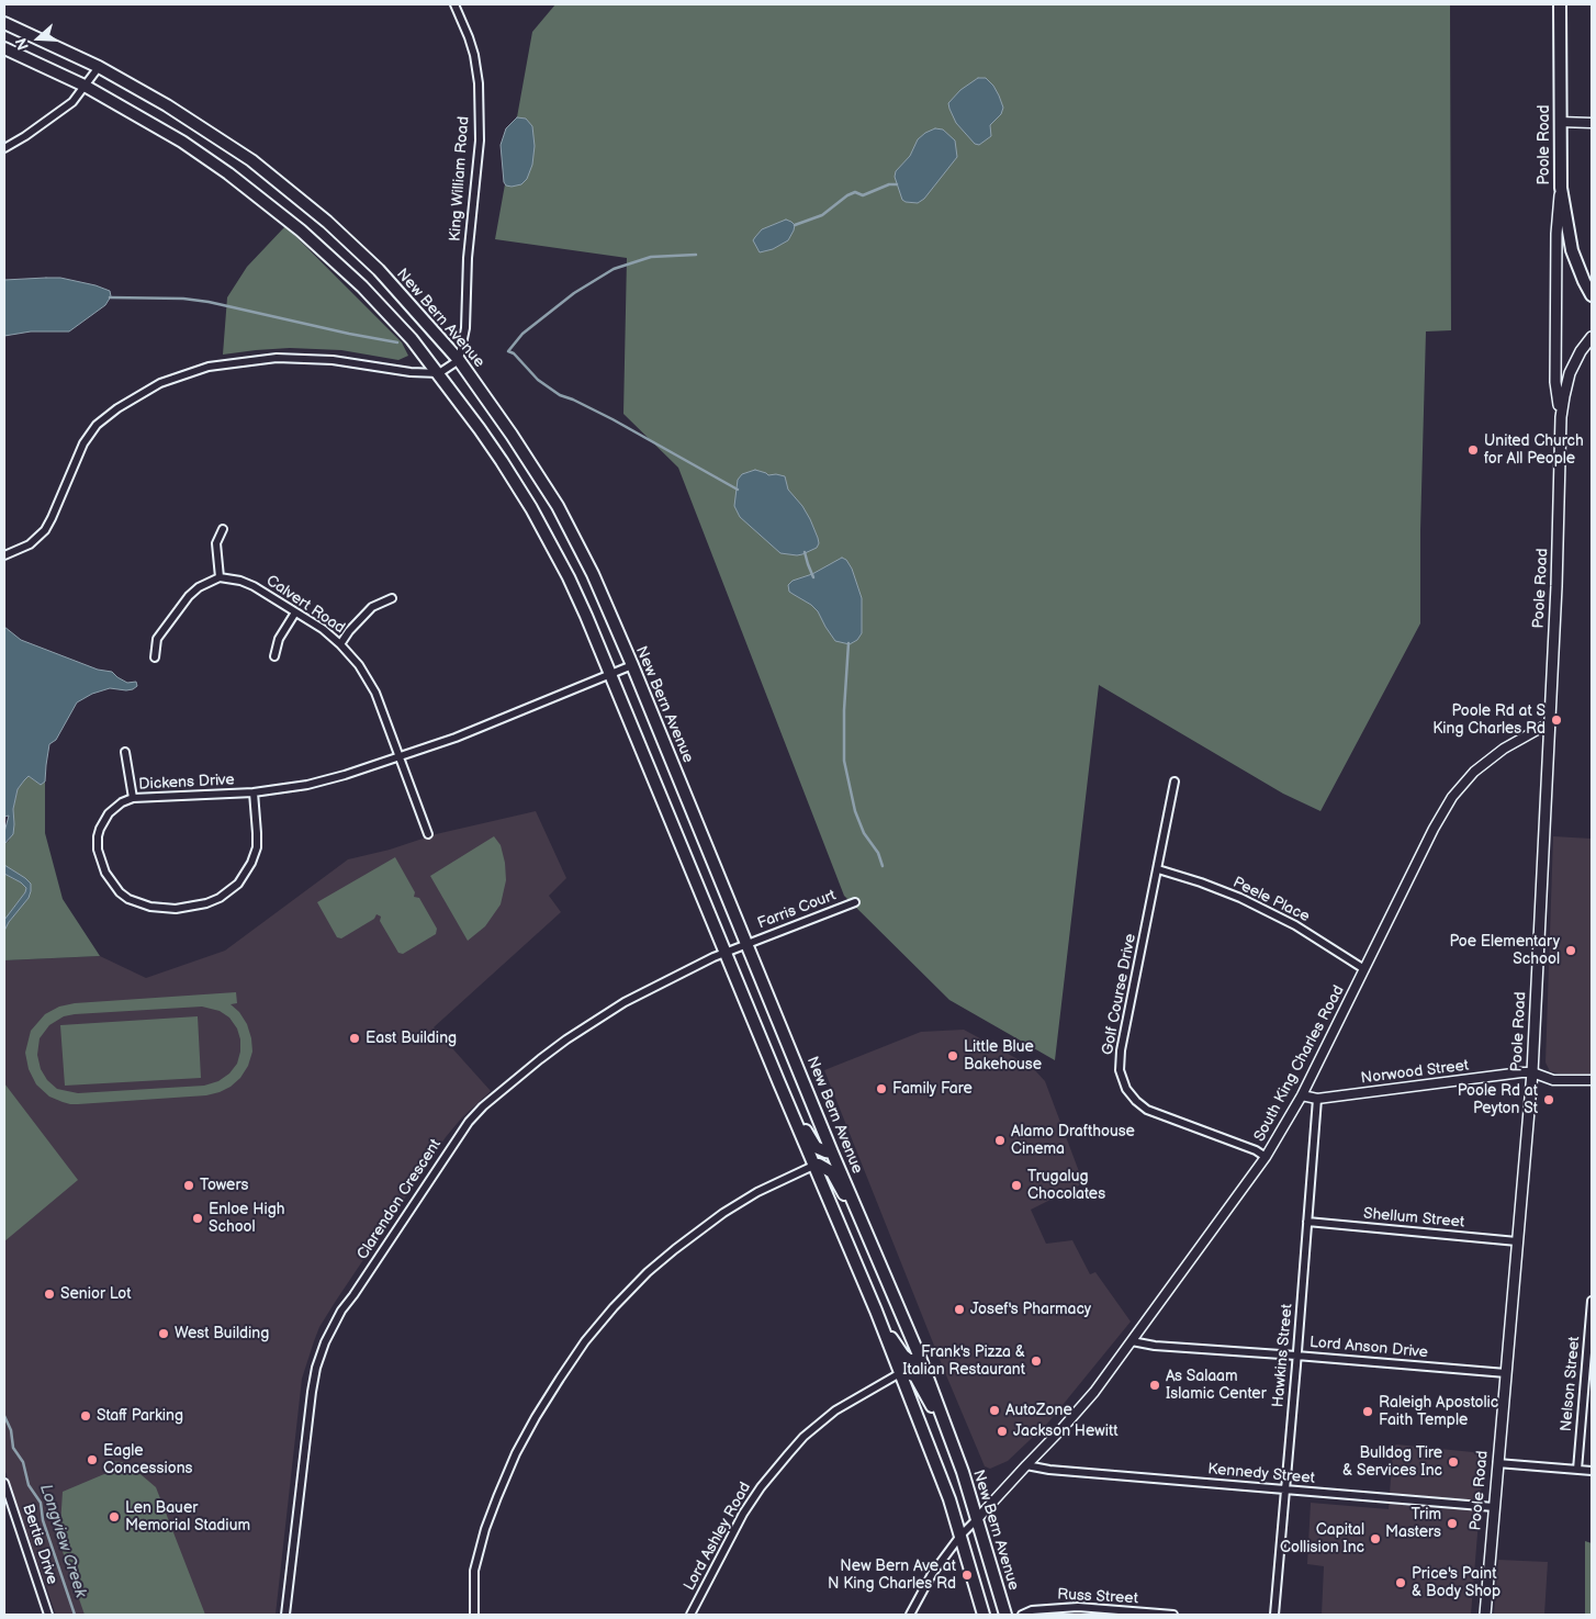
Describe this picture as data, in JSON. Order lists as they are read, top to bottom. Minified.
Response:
{"streets":{"main road":["Poole Road","New Bern Avenue"],"street":["King William Road","Calvert Road","Dickens Drive","Peele Place","Farris Court","Golf Course Drive","South King Charles Road","Norwood Street","Clarendon Crescent","Shellum Street","Lord Anson Drive","Hawkins Street","Nelson Street","Kennedy Street","Lord Ashley Road","Bertie Drive","Russ Street"]},"crossings":[["Poole Road","South King Charles Road"],["Poole Road","Norwood Street"],["Poole Road","Shellum Street"],["Poole Road","Lord Anson Drive"],["Poole Road","Kennedy Street"],["King William Road","New Bern Avenue"],["New Bern Avenue","Dickens Drive"],["New Bern Avenue","Farris Court"],["New Bern Avenue","South King Charles Road"],["New Bern Avenue","Clarendon Crescent"],["Calvert Road","Dickens Drive"],["Peele Place","Golf Course Drive"],["Peele Place","South King Charles Road"],["Farris Court","Clarendon Crescent"],["Golf Course Drive","South King Charles Road"],["South King Charles Road","Norwood Street"],["South King Charles Road","Lord Anson Drive"],["South King Charles Road","Kennedy Street"],["Norwood Street","Hawkins Street"],["Shellum Street","Hawkins Street"],["Lord Anson Drive","Hawkins Street"],["Hawkins Street","Kennedy Street"]],"water":["Longview Creek"],"places":["United Church for All People","Poole Rd at S King Charles Rd","Poe Elementary School","East Building","Little Blue Bakehouse","Family Fare","Poole Rd at Peyton St","Alamo Drafthouse Cinema","Towers","Trugalug Chocolates","Enloe High School","Senior Lot","Josef's Pharmacy","West Building","Frank's Pizza & Italian Restaurant","As Salaam Islamic Center","AutoZone","Raleigh Apostolic Faith Temple","Staff Parking","Jackson Hewitt","Eagle Concessions","Bulldog Tire & Services Inc","Len Bauer Memorial Stadium","Trim Masters","Capital Collision Inc","New Bern Ave at N King Charles Rd","Price's Paint & Body Shop"],"north":"left"}
